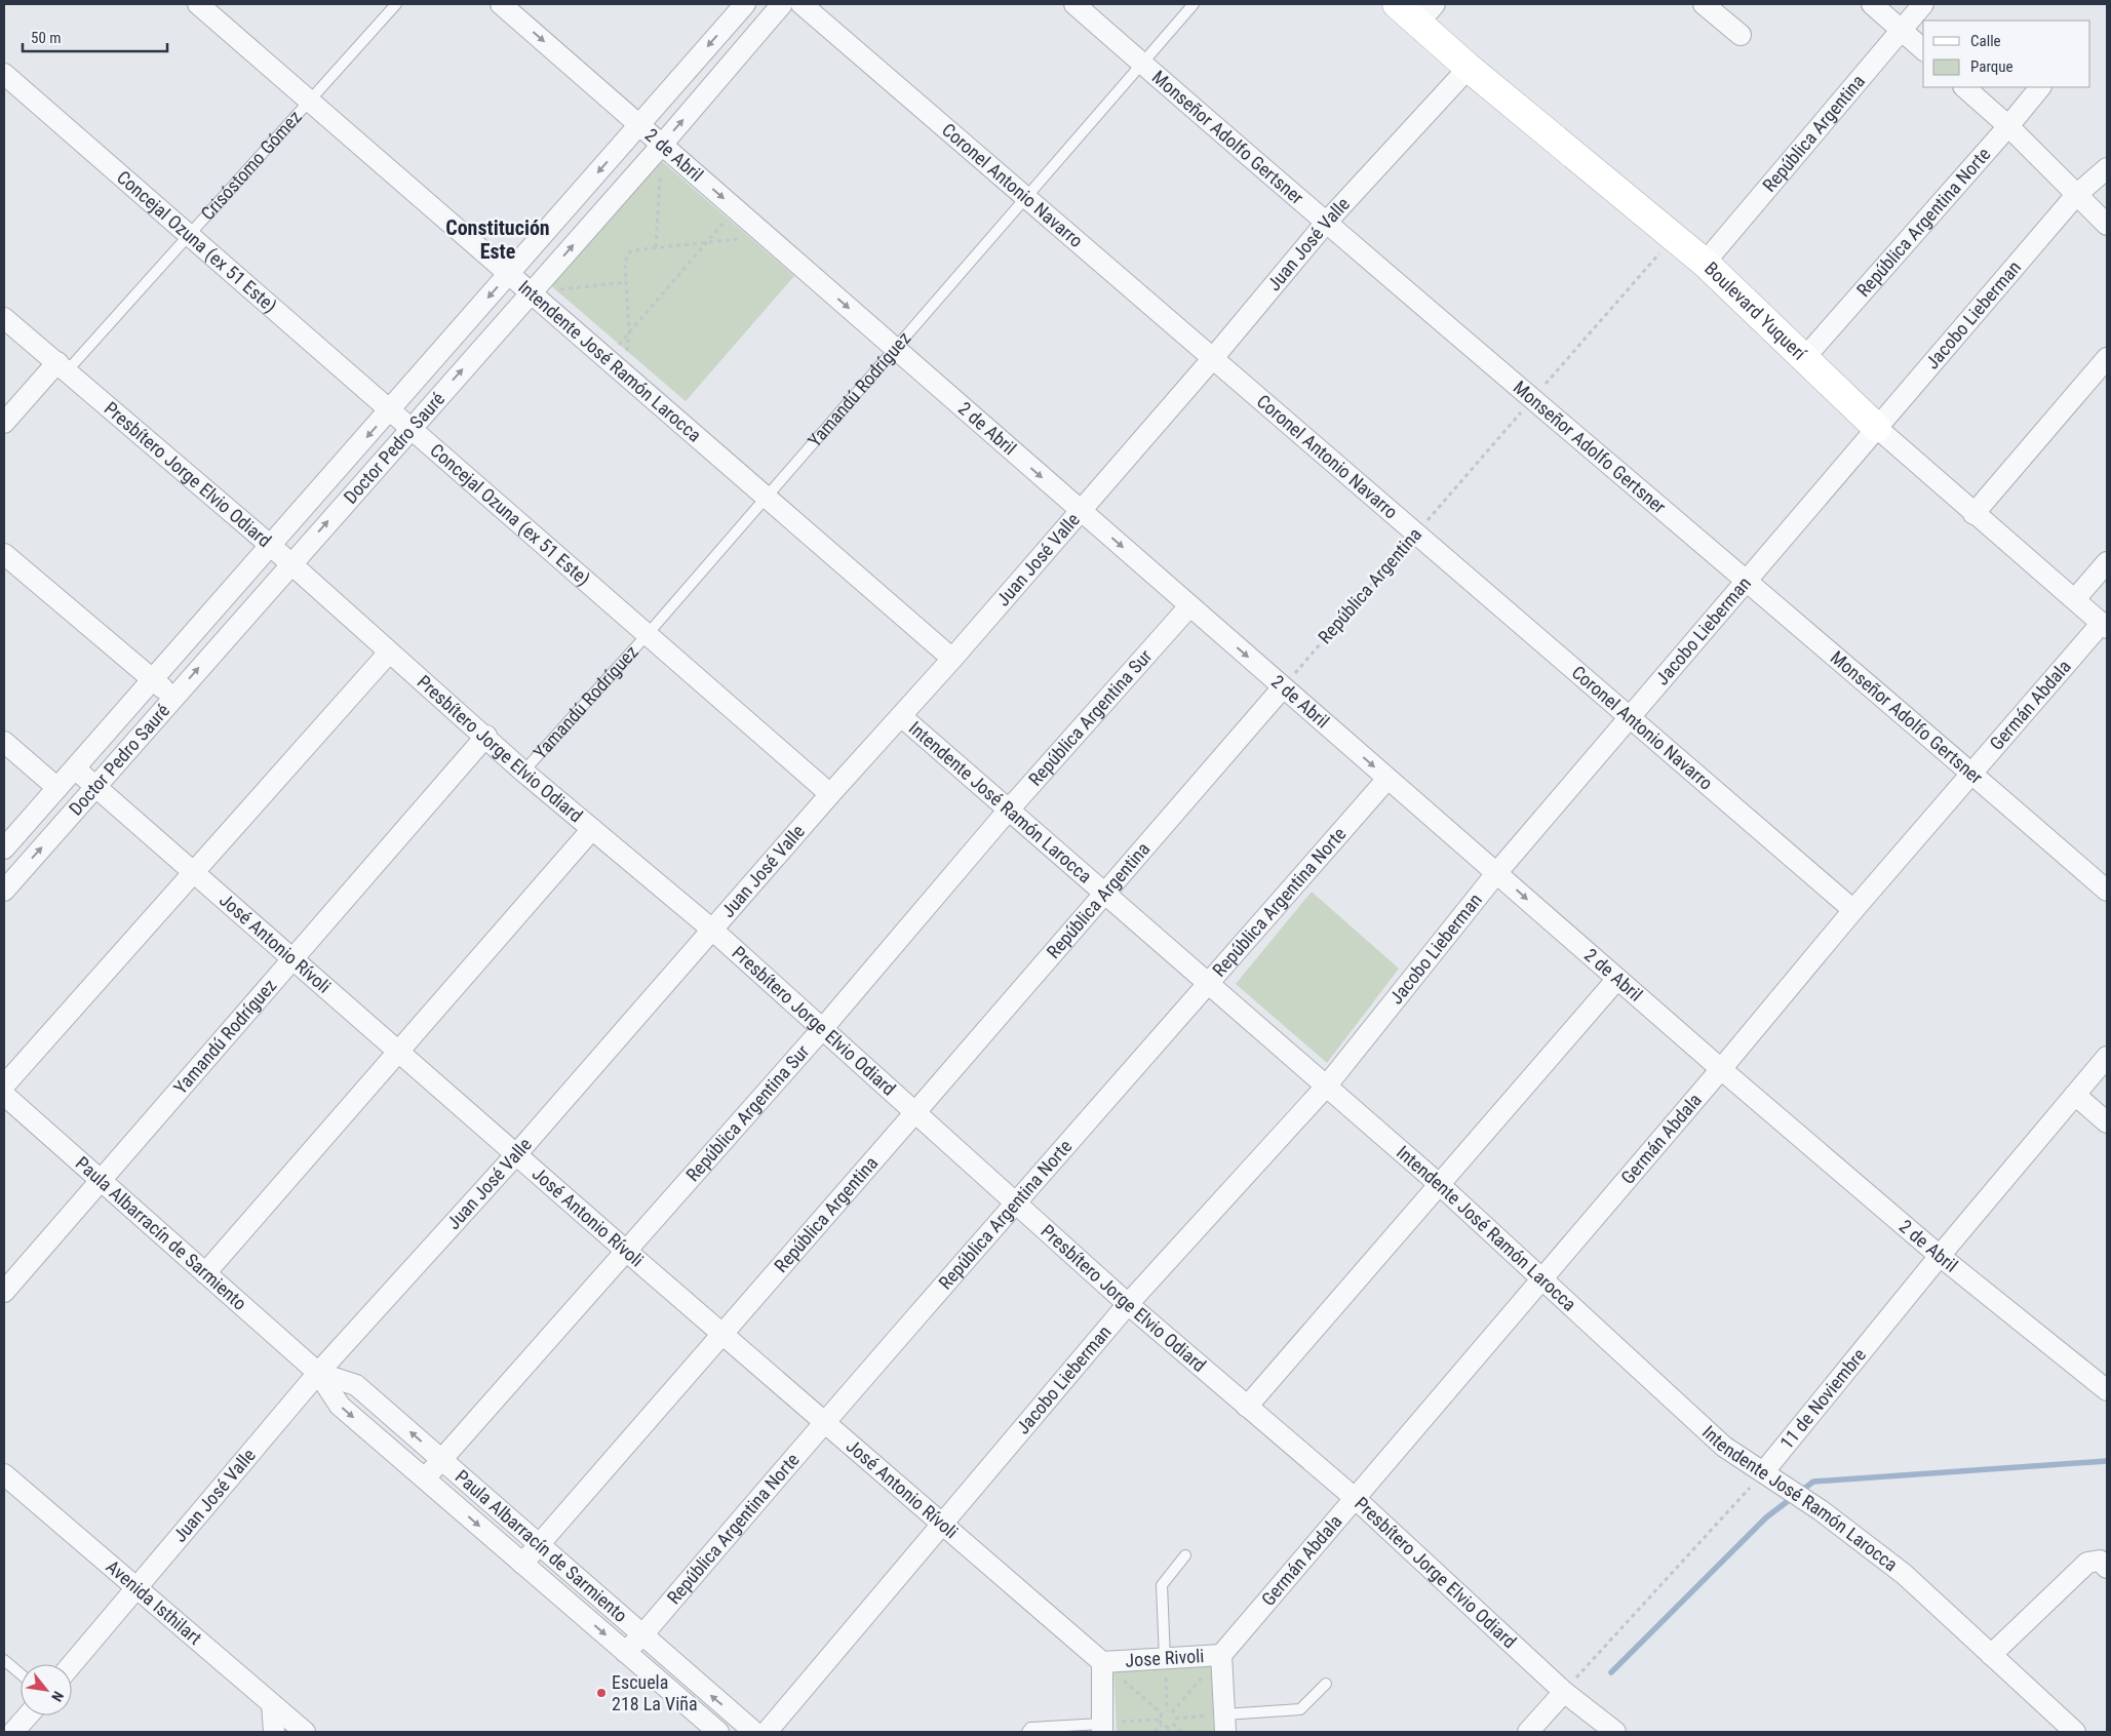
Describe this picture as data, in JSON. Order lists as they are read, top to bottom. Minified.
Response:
{"streets":{"street":["República Argentina","Monseñor Adolfo Gertsner","2 de Abril","Crisóstomo Gómez","Coronel Antonio Navarro","República Argentina Norte","Concejal Ozuna (ex 51 Este)","Juan José Valle","Boulevard Yuquerí","Jacobo Lieberman","Intendente José Ramón Larocca","Yamandú Rodríguez","Doctor Pedro Sauré","Presbítero Jorge Elvio Odiard","Germán Abdala","República Argentina Sur","José Antonio Rívoli","Paula Albarracín de Sarmiento","11 de Noviembre","Avenida Isthilart","Jose Rivoli"]},"crossings":[["República Argentina","Monseñor Adolfo Gertsner"],["República Argentina","2 de Abril"],["República Argentina","Coronel Antonio Navarro"],["República Argentina","Boulevard Yuquerí"],["República Argentina","Intendente José Ramón Larocca"],["República Argentina","Presbítero Jorge Elvio Odiard"],["República Argentina","José Antonio Rívoli"],["República Argentina","Paula Albarracín de Sarmiento"],["Monseñor Adolfo Gertsner","Juan José Valle"],["Monseñor Adolfo Gertsner","Jacobo Lieberman"],["Monseñor Adolfo Gertsner","Yamandú Rodríguez"],["Monseñor Adolfo Gertsner","Germán Abdala"],["2 de Abril","República Argentina Norte"],["2 de Abril","Juan José Valle"],["2 de Abril","Jacobo Lieberman"],["2 de Abril","Yamandú Rodríguez"],["2 de Abril","Doctor Pedro Sauré"],["2 de Abril","Germán Abdala"],["2 de Abril","República Argentina Sur"],["2 de Abril","11 de Noviembre"],["Crisóstomo Gómez","Concejal Ozuna (ex 51 Este)"],["Crisóstomo Gómez","Intendente José Ramón Larocca"],["Crisóstomo Gómez","Presbítero Jorge Elvio Odiard"],["Coronel Antonio Navarro","Juan José Valle"],["Coronel Antonio Navarro","Jacobo Lieberman"],["Coronel Antonio Navarro","Yamandú Rodríguez"],["Coronel Antonio Navarro","Germán Abdala"],["República Argentina Norte","Boulevard Yuquerí"],["República Argentina Norte","Intendente José Ramón Larocca"],["República Argentina Norte","Presbítero Jorge Elvio Odiard"],["República Argentina Norte","José Antonio Rívoli"],["República Argentina Norte","Paula Albarracín de Sarmiento"],["Concejal Ozuna (ex 51 Este)","Juan José Valle"],["Concejal Ozuna (ex 51 Este)","Yamandú Rodríguez"],["Concejal Ozuna (ex 51 Este)","Doctor Pedro Sauré"],["Juan José Valle","Boulevard Yuquerí"],["Juan José Valle","Intendente José Ramón Larocca"],["Juan José Valle","Presbítero Jorge Elvio Odiard"],["Juan José Valle","José Antonio Rívoli"],["Juan José Valle","Paula Albarracín de Sarmiento"],["Juan José Valle","Avenida Isthilart"],["Boulevard Yuquerí","Jacobo Lieberman"],["Boulevard Yuquerí","Germán Abdala"],["Jacobo Lieberman","Intendente José Ramón Larocca"],["Jacobo Lieberman","Presbítero Jorge Elvio Odiard"],["Jacobo Lieberman","José Antonio Rívoli"],["Intendente José Ramón Larocca","Yamandú Rodríguez"],["Intendente José Ramón Larocca","Doctor Pedro Sauré"],["Intendente José Ramón Larocca","Germán Abdala"],["Intendente José Ramón Larocca","República Argentina Sur"],["Intendente José Ramón Larocca","11 de Noviembre"],["Yamandú Rodríguez","Presbítero Jorge Elvio Odiard"],["Yamandú Rodríguez","José Antonio Rívoli"],["Yamandú Rodríguez","Paula Albarracín de Sarmiento"],["Doctor Pedro Sauré","Presbítero Jorge Elvio Odiard"],["Doctor Pedro Sauré","José Antonio Rívoli"],["Presbítero Jorge Elvio Odiard","Germán Abdala"],["Presbítero Jorge Elvio Odiard","República Argentina Sur"],["Germán Abdala","Jose Rivoli"],["República Argentina Sur","José Antonio Rívoli"],["República Argentina Sur","Paula Albarracín de Sarmiento"],["José Antonio Rívoli","Jose Rivoli"]],"one_way":["2 de Abril"],"districts":["Constitución Este"],"places":["Escuela 218 La Viña"],"legend":["Calle","Parque"],"scale_bar":"50 m","north":"bottom right"}
